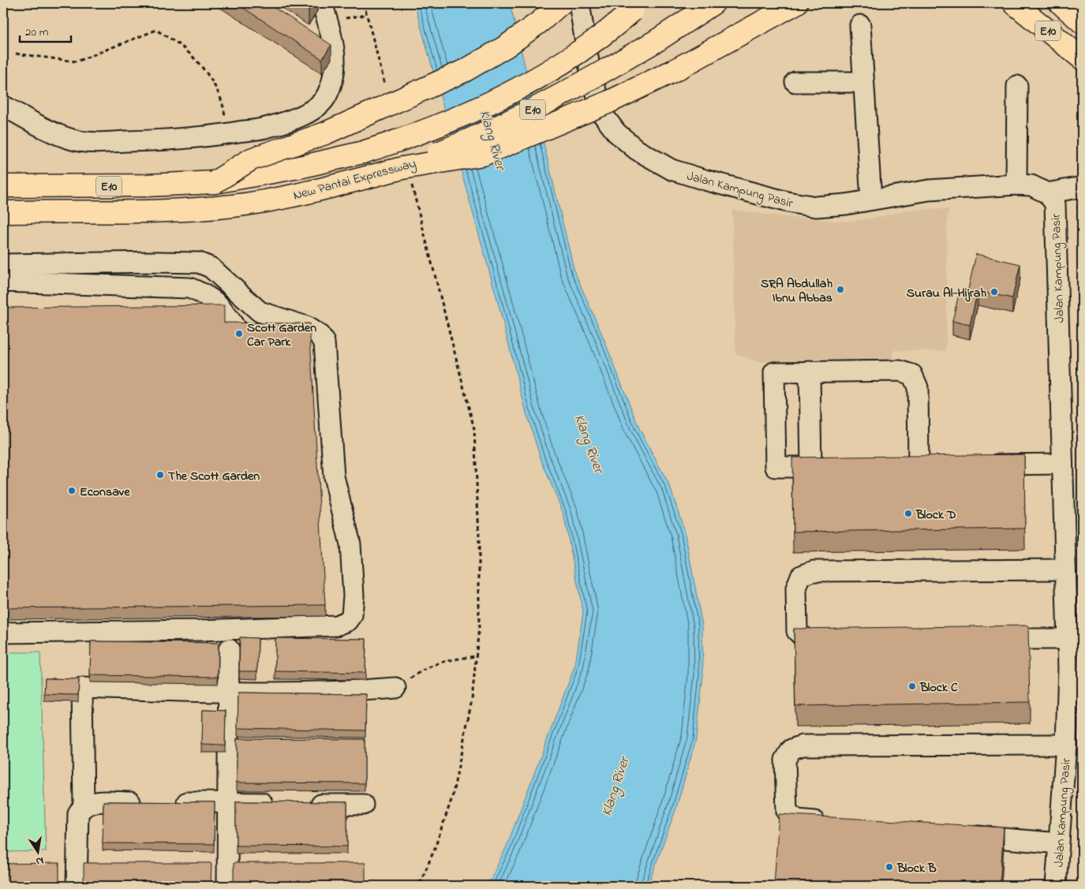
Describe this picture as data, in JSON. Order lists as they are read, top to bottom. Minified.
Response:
{"streets":{"highway":["E10","New Pantai Expressway"],"street":["Jalan Kampung Pasir"]},"water":["Klang River"],"places":["SRA Abdullah Ibnu Abbas","Surau Al-Hijrah","Scott Garden Car Park","The Scott Garden","Econsave","Block D","Block C","Block B"],"scale_bar":"20 m","north":"bottom"}
